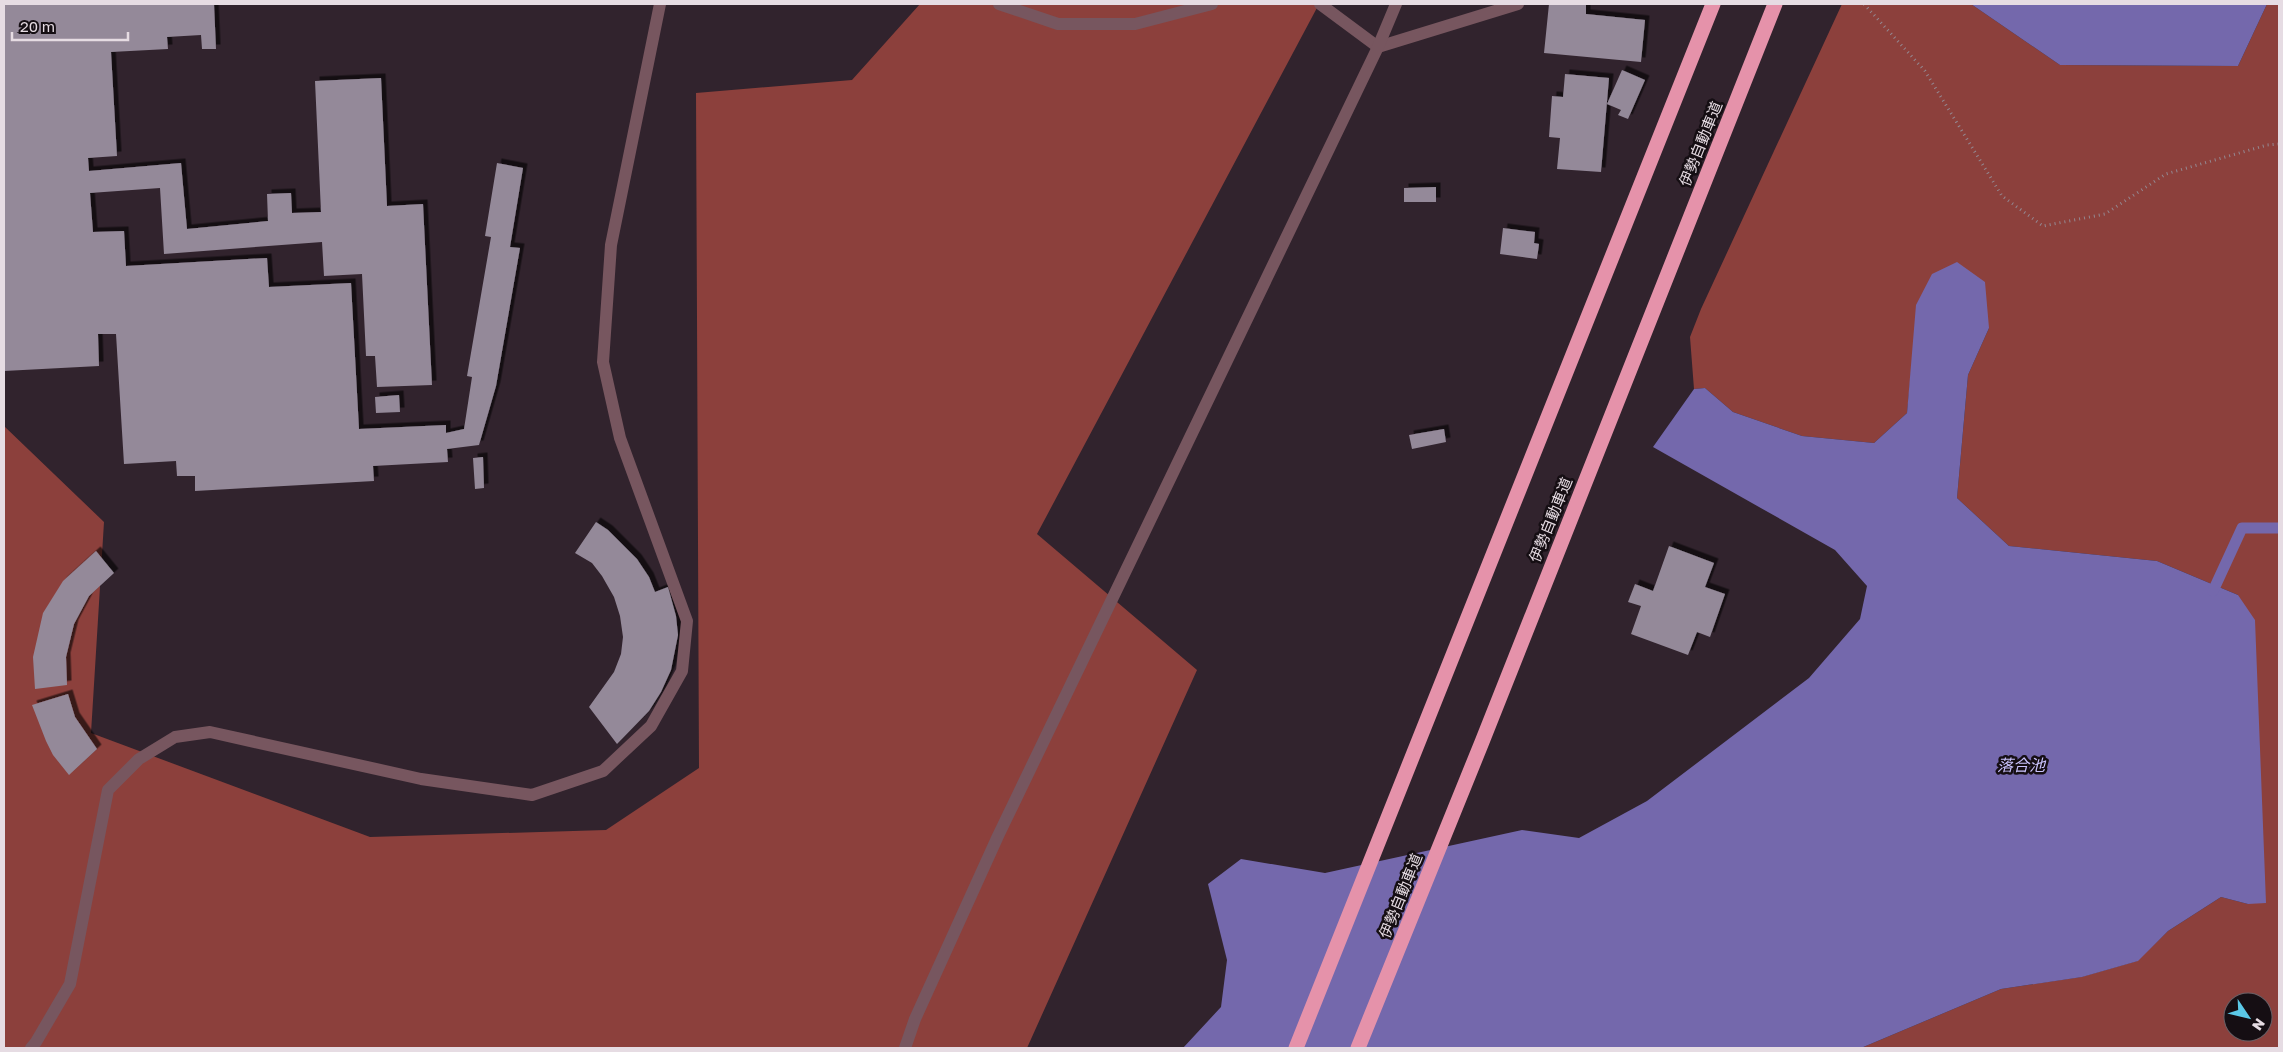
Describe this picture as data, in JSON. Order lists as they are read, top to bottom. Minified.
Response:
{"streets":{"highway":["伊勢自動車道"]},"water":["落合池"],"scale_bar":"20 m","north":"bottom right"}
